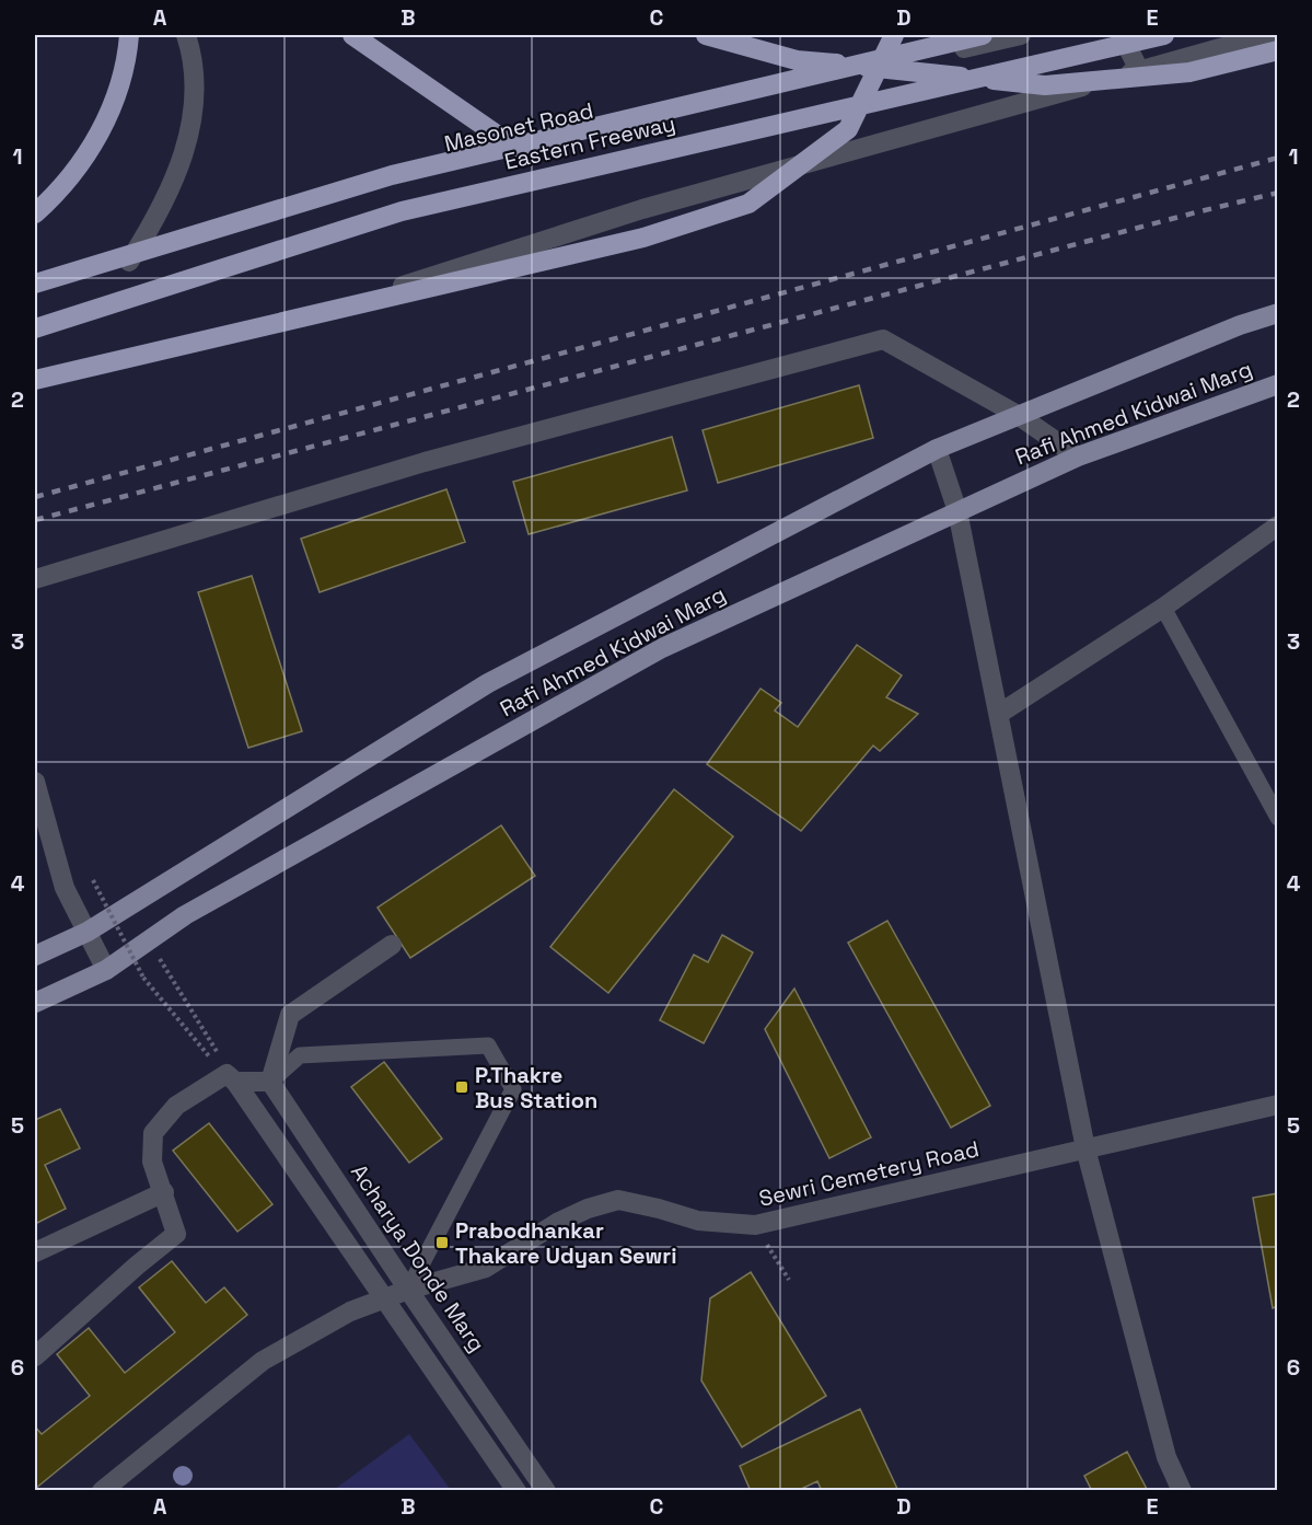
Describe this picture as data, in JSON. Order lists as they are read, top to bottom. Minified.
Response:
{"streets":{"highway":["Eastern Freeway"],"main road":["Rafi Ahmed Kidwai Marg"],"street":["Masonet Road","Sewri Cemetery Road","Acharya Donde Marg"]},"crossings":[["Masonet Road","Eastern Freeway"],["Sewri Cemetery Road","Acharya Donde Marg"]],"places":{"transit":["P.Thakre Bus Station","Prabodhankar Thakare Udyan Sewri"]},"grid":{"columns":["A","B","C","D","E"],"rows":["1","2","3","4","5","6"]}}
